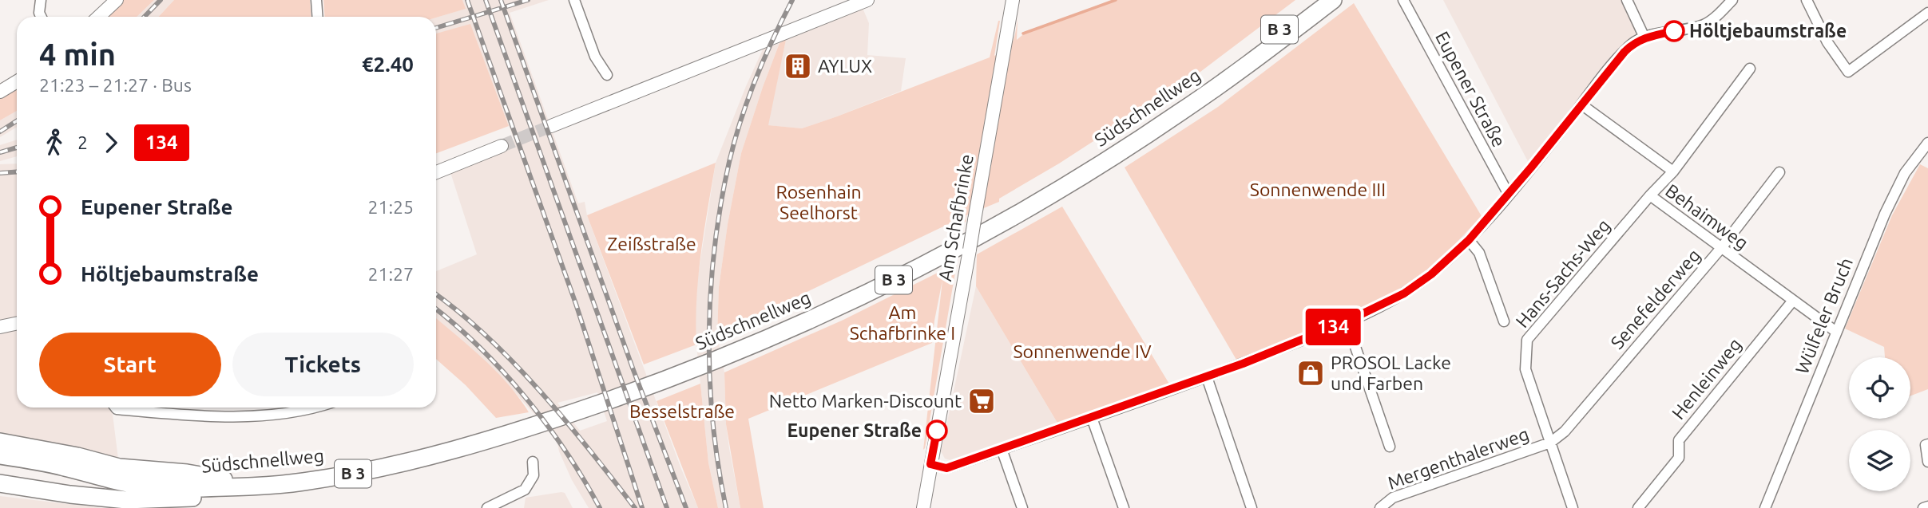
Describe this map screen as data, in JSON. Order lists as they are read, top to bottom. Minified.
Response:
{"streets":{"highway":["B 3","Südschnellweg"],"street":["Eupener Straße","Behaimweg","Am Schafbrinke","Hans-Sachs-Weg","Senefelderweg","Wülfeler Bruch","Henleinweg","Mergenthalerweg"]},"crossings":[["B 3","Südschnellweg"],["Behaimweg","Hans-Sachs-Weg"],["Behaimweg","Senefelderweg"],["Behaimweg","Wülfeler Bruch"],["Behaimweg","Henleinweg"],["Hans-Sachs-Weg","Senefelderweg"],["Hans-Sachs-Weg","Mergenthalerweg"],["Senefelderweg","Mergenthalerweg"]],"parks":["Sonnenwende III","Rosenhain Seelhorst","Zeißstraße","Am Schafbrinke I","Sonnenwende IV","Besselstraße"],"places":{"other":["Höltjebaumstraße","Eupener Straße"],"building":["AYLUX"],"shop":["PROSOL Lacke und Farben"],"supermarket":["Netto Marken-Discount"]},"lines":["bus line 134"],"page":{"on_map":"134","heading":["4 min","21:23 – 21:27 · Bus","€2.40"],"legs":["2","134"],"list":[{"name":"Eupener Straße","value":"21:25"},{"name":"Höltjebaumstraße","value":"21:27"}],"buttons":["Start","Tickets"]}}
